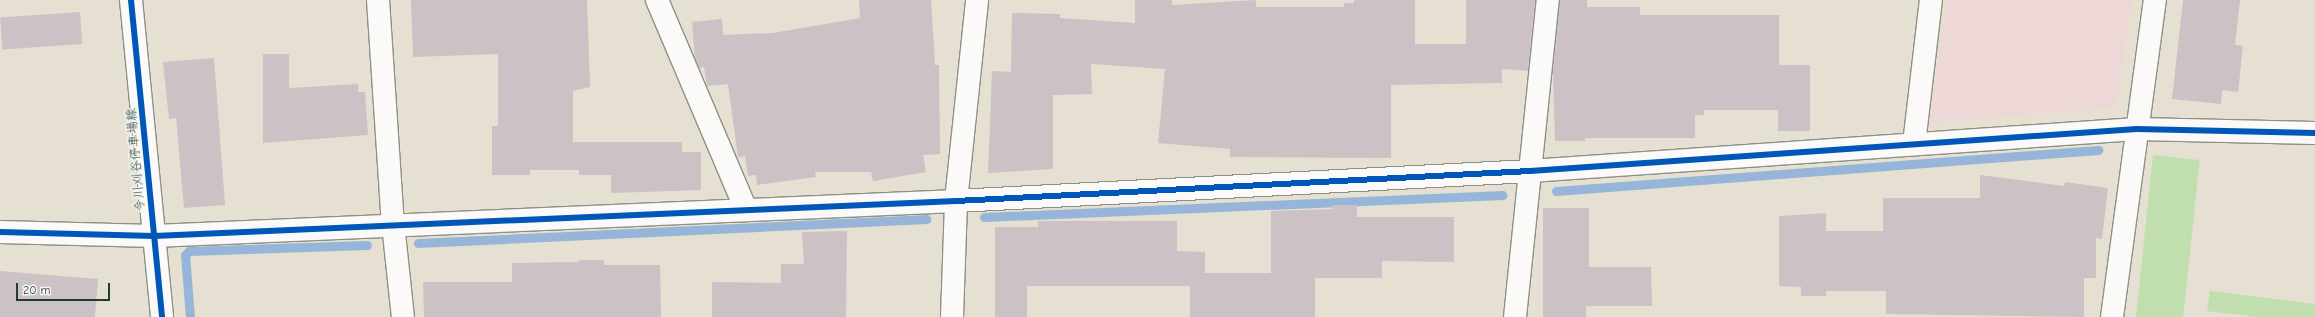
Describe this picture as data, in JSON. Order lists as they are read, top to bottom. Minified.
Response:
{"streets":{"street":["今川刈谷停車場線"]},"scale_bar":"20 m"}
